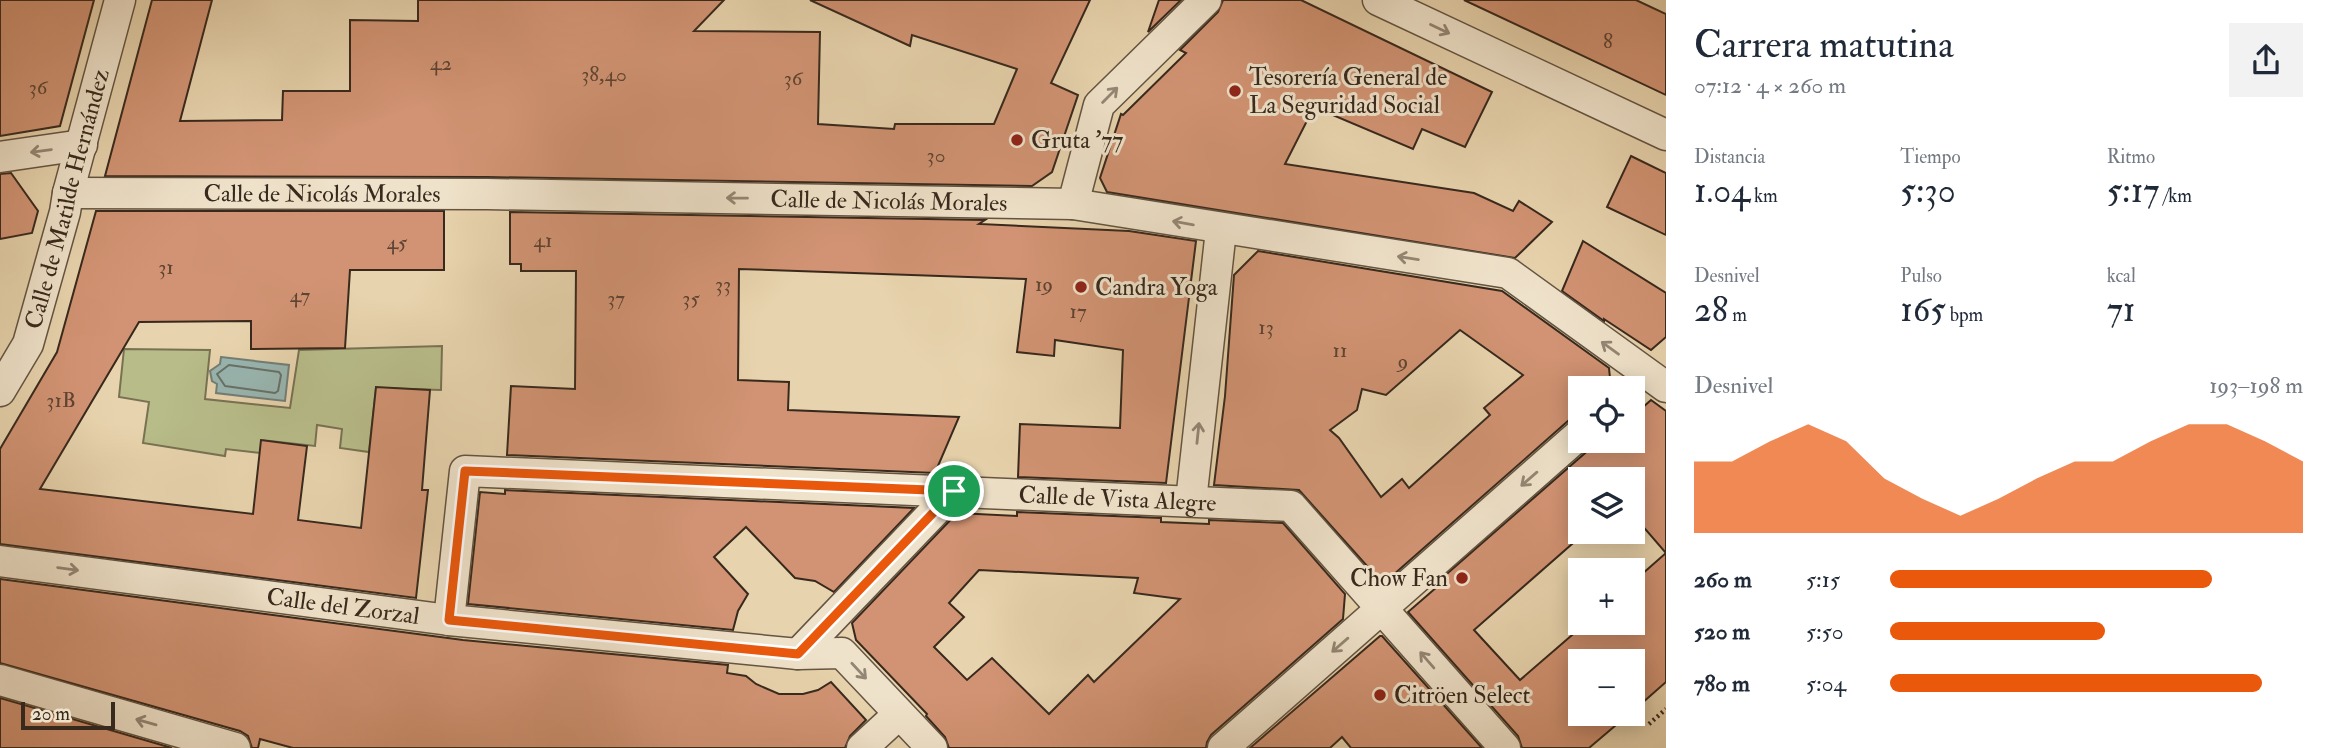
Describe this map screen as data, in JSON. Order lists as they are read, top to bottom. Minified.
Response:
{"streets":{"street":["Calle de Nicolás Morales","Calle de Matilde Hernández","Calle de Vista Alegre","Calle del Zorzal"]},"crossings":[["Calle de Nicolás Morales","Calle de Matilde Hernández"],["Calle de Vista Alegre","Calle del Zorzal"]],"one_way":["Calle de Nicolás Morales"],"places":["Tesorería General de La Seguridad Social","Gruta '77","Candra Yoga","Chow Fan","Citröen Select"],"house_numbers":["8","42","38,40","36","36","30","41","45","31","33","19","47","37","35","17","13","11","9","31B"],"scale_bar":"20 m","page":{"heading":["Carrera matutina","07:12 · 4 × 260 m"],"stats":[["Distancia","1.04 km"],["Tiempo","5:30"],["Ritmo","5:17 /km"],["Desnivel","28 m"],["Pulso","165 bpm"],["kcal","71"]],"chart":["Desnivel","193–198 m"],"map_buttons":["+","−"],"list":[{"name":"260 m","note":"5:15"},{"name":"520 m","note":"5:50"},{"name":"780 m","note":"5:04"}],"scale":"20 m"}}
